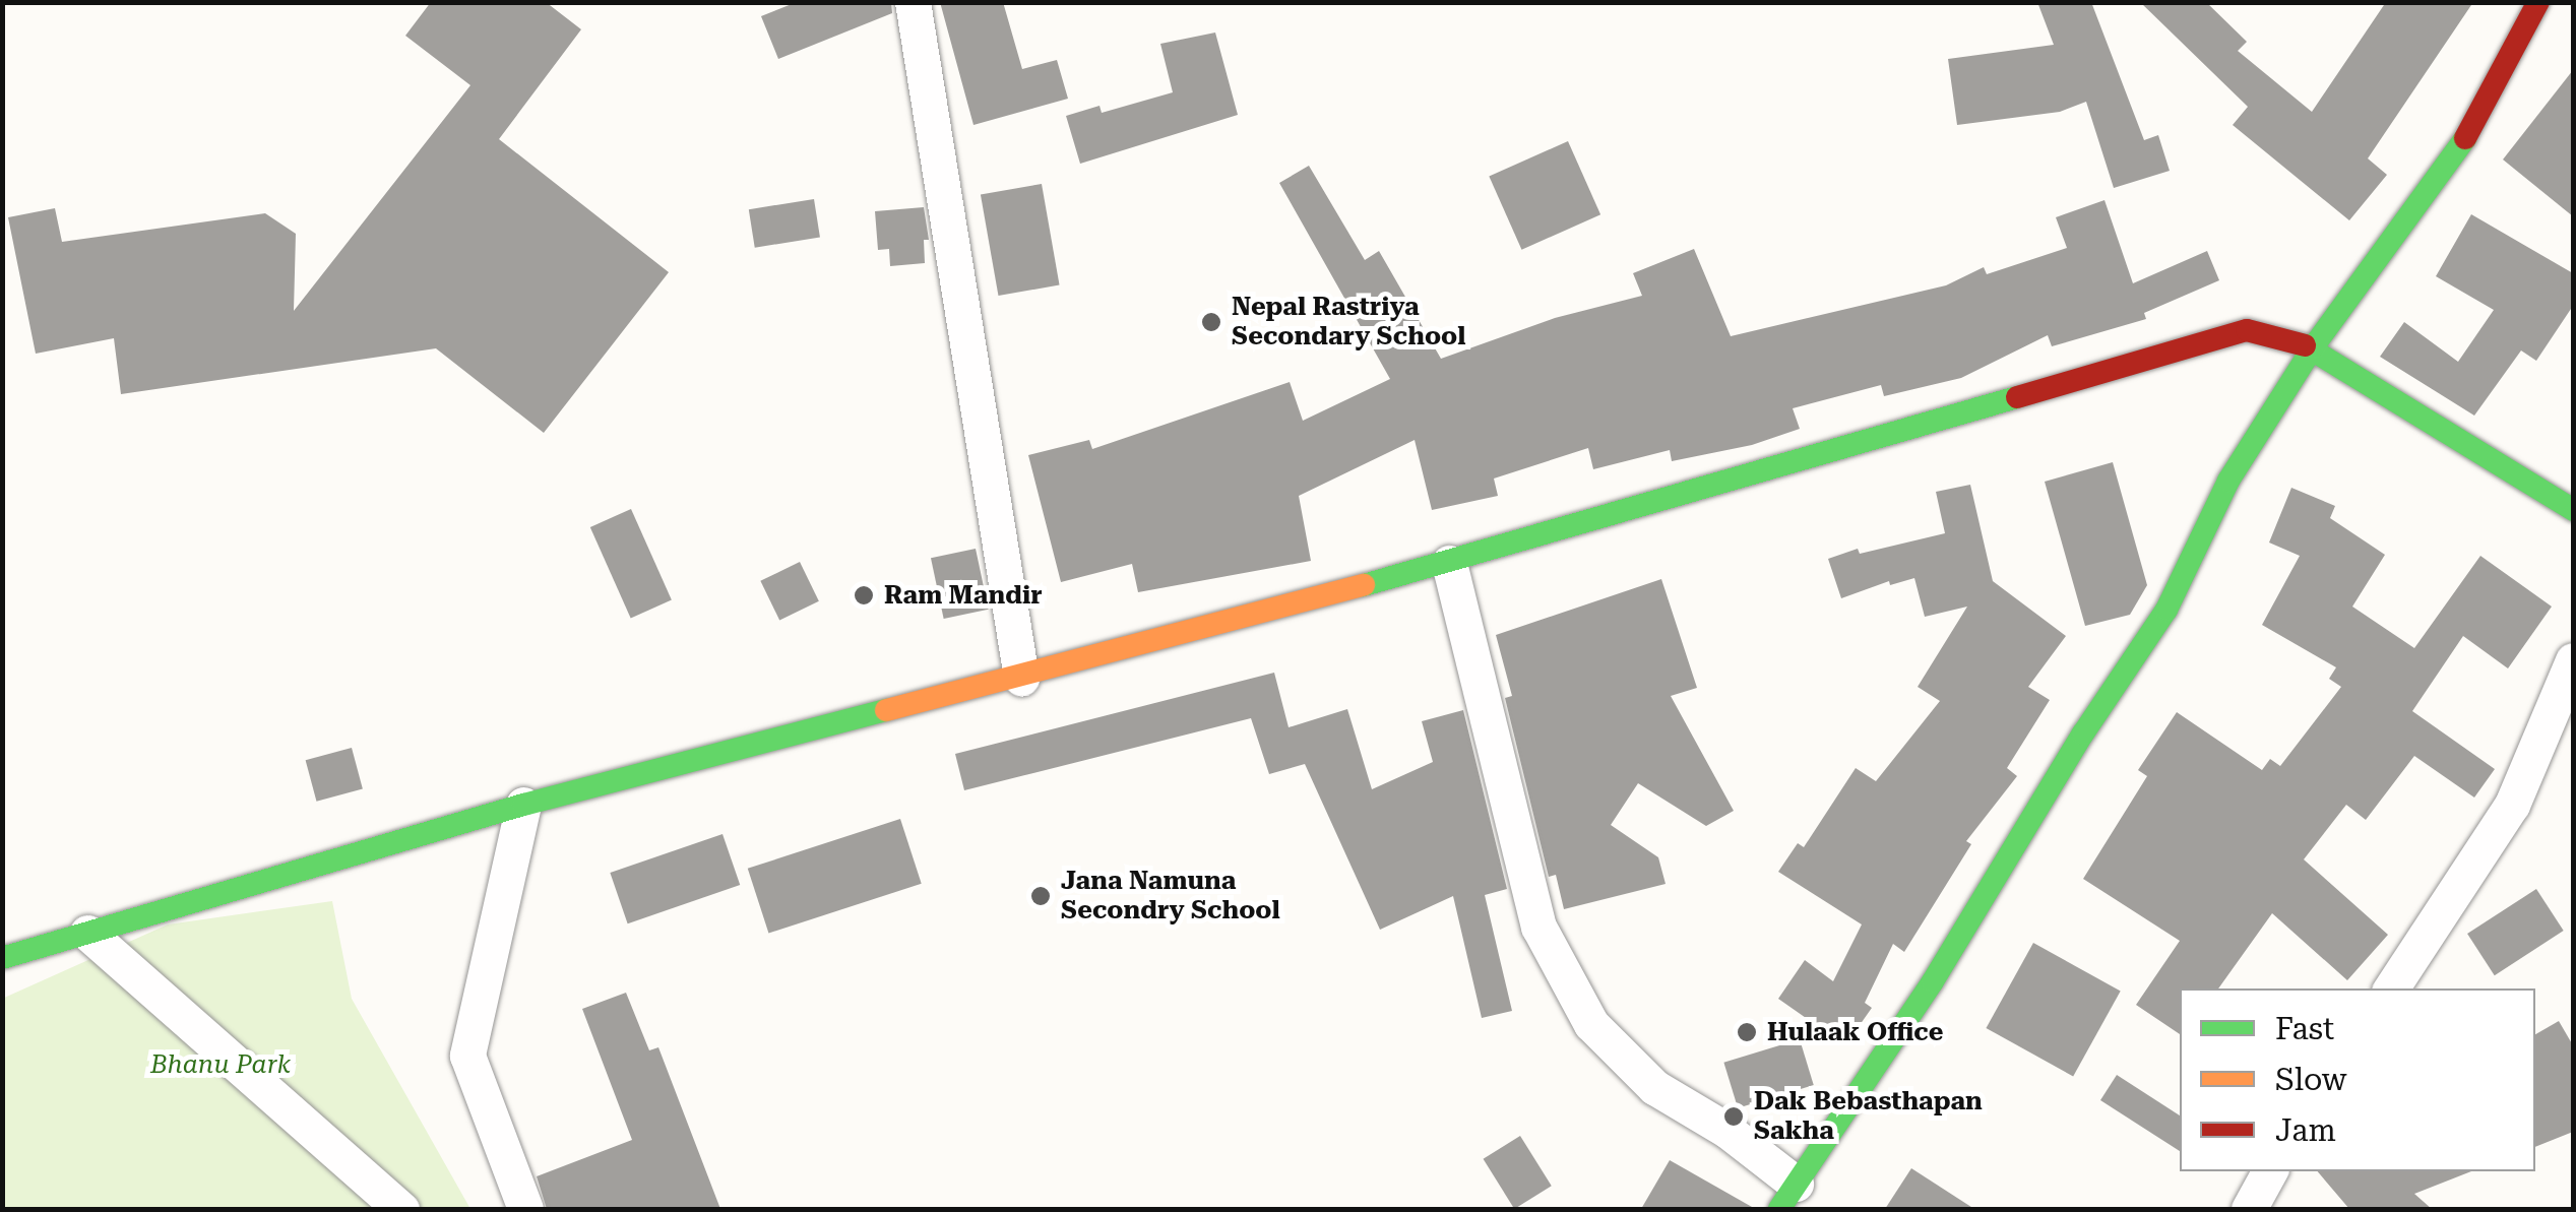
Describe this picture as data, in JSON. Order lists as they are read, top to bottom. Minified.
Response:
{"parks":["Bhanu Park"],"places":["Nepal Rastriya Secondary School","Ram Mandir","Jana Namuna Secondry School","Hulaak Office","Dak Bebasthapan Sakha"],"legend":["Fast","Slow","Jam"]}
